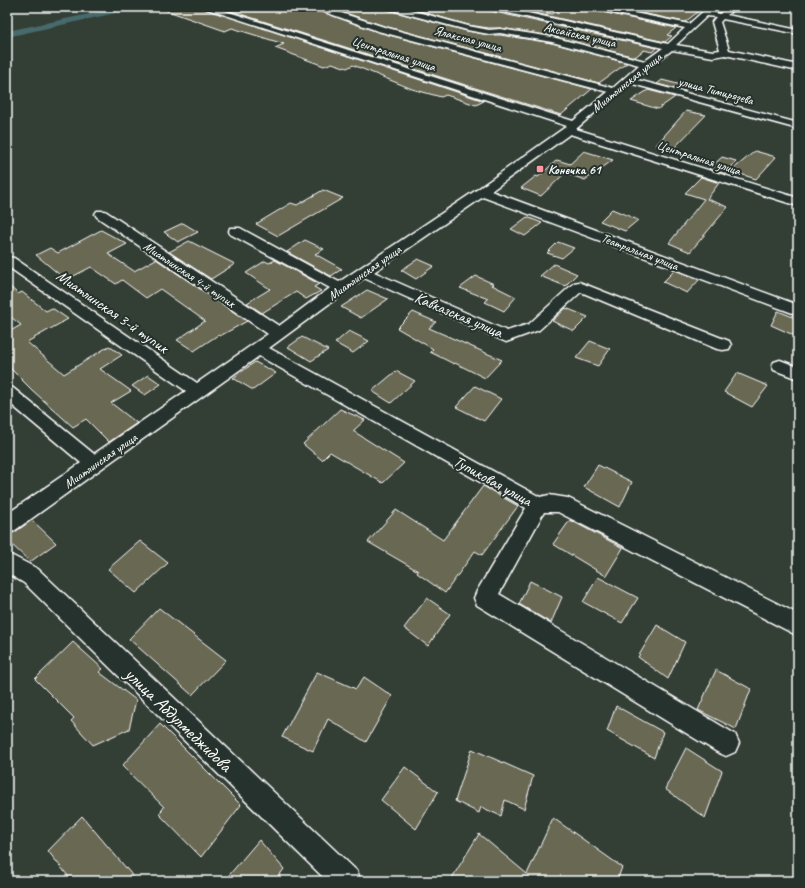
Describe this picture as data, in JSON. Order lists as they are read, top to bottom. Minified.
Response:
{"streets":{"street":["Аксайская улица","Ялакская улица","Центральная улица","Миатлинская улица","улица Тимирязева","Театральная улица","Миатлинская 4-й тупик","Миатлинская 3-й тупик","Кавказская улица","Тупиковая улица","улица Абдулмеджидова"]},"crossings":[["Аксайская улица","Миатлинская улица"],["Ялакская улица","Миатлинская улица"],["Центральная улица","Миатлинская улица"],["Миатлинская улица","улица Тимирязева"],["Миатлинская улица","Театральная улица"],["Миатлинская улица","Миатлинская 4-й тупик"],["Миатлинская улица","Миатлинская 3-й тупик"],["Миатлинская улица","Кавказская улица"],["Миатлинская улица","Тупиковая улица"]],"places":{"transit":["Конечка 61"]}}
